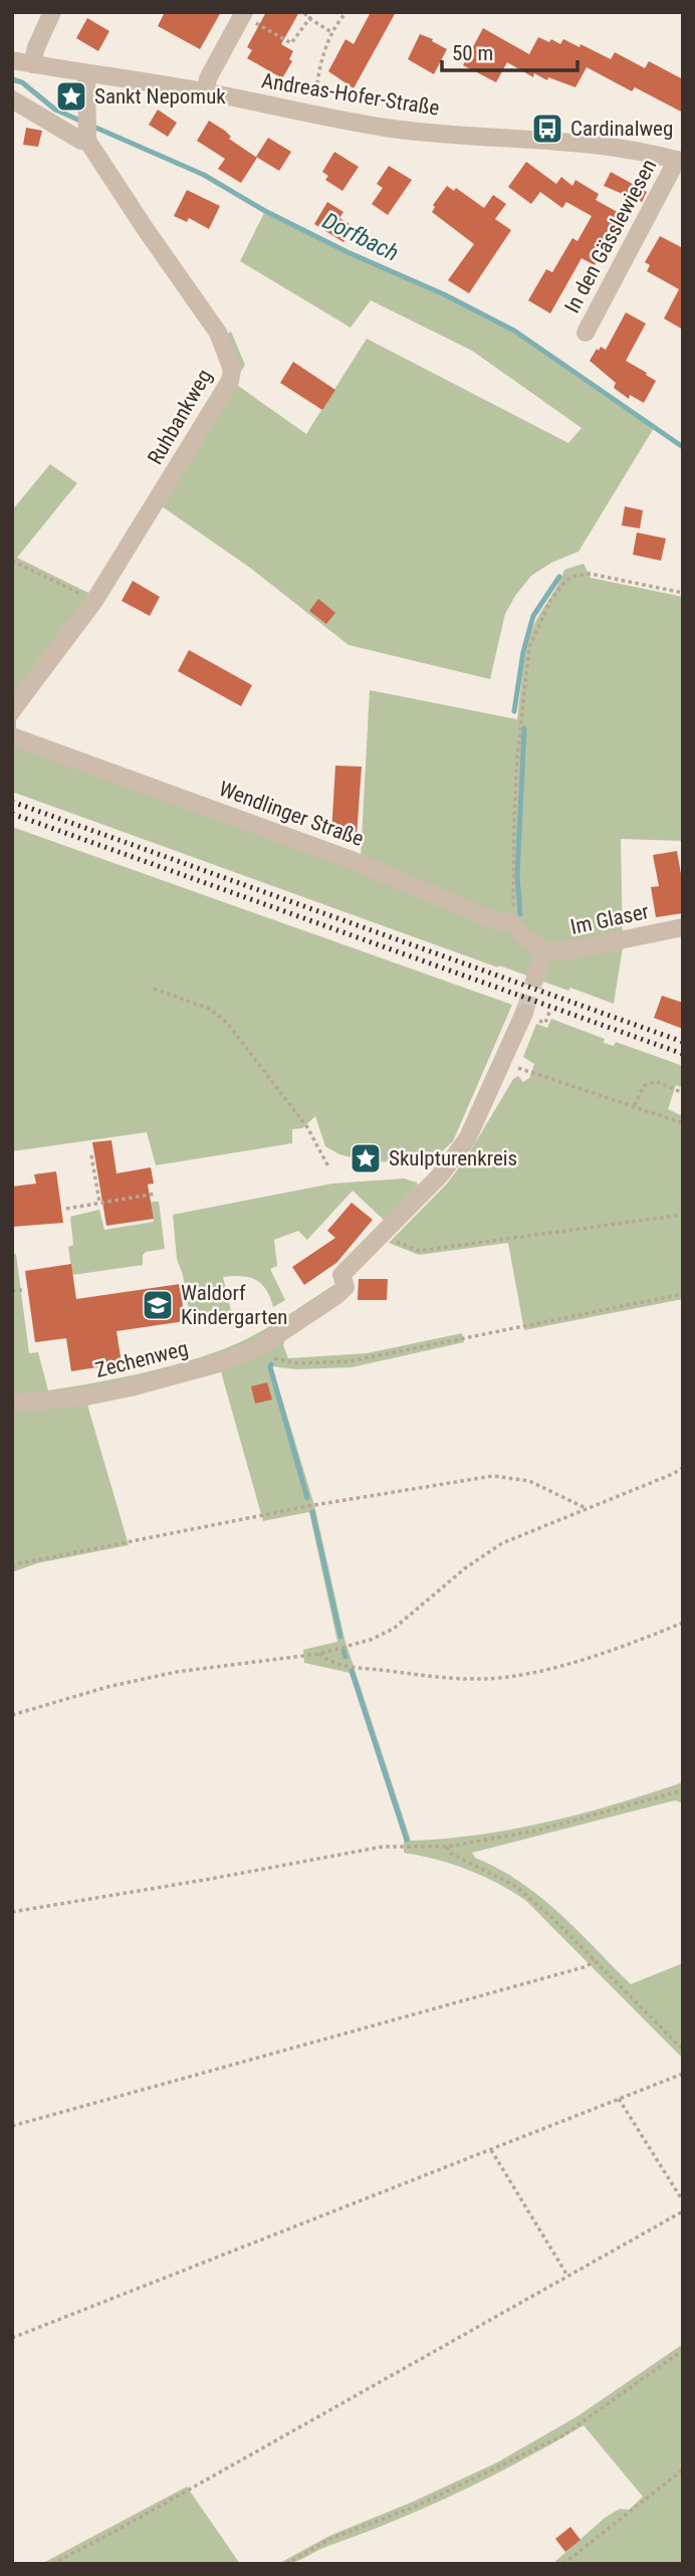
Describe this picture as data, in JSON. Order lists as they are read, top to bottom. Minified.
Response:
{"streets":{"street":["Andreas-Hofer-Straße","In den Gässlewiesen","Ruhbankweg","Wendlinger Straße","Im Glaser","Zechenweg"]},"crossings":[["Andreas-Hofer-Straße","In den Gässlewiesen"],["Wendlinger Straße","Im Glaser"]],"water":["Dorfbach"],"places":{"place":["Sankt Nepomuk","Skulpturenkreis"],"bus stop":["Cardinalweg"],"school or university":["Waldorf Kindergarten"]},"scale_bar":"50 m"}
